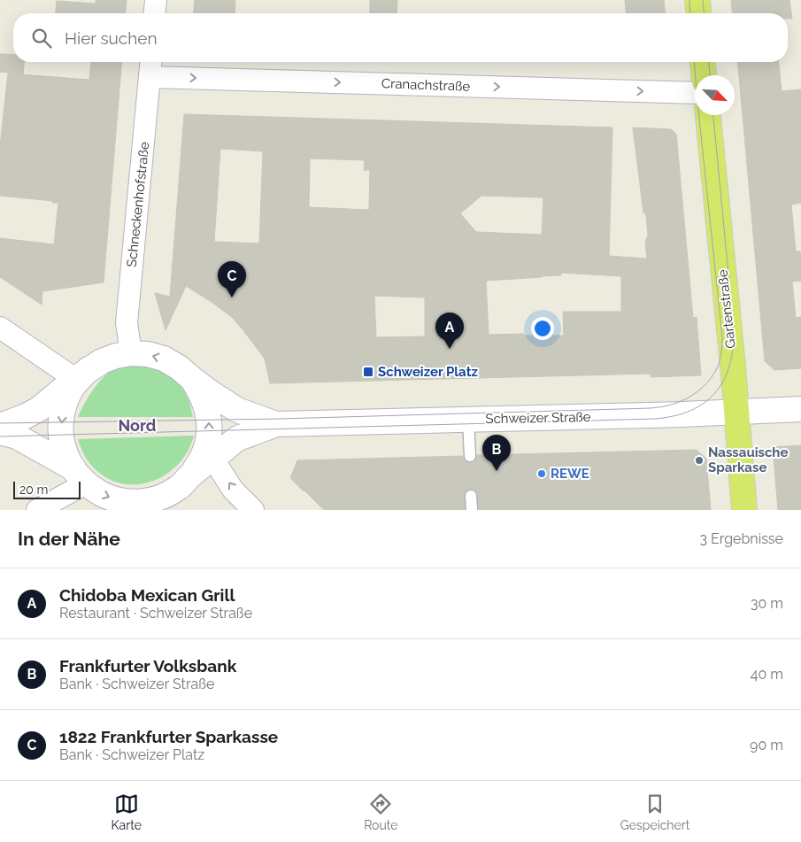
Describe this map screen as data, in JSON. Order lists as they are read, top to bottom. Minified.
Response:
{"streets":{"main road":["Gartenstraße"],"street":["Cranachstraße","Schneckenhofstraße","Schweizer Straße"]},"crossings":[["Cranachstraße","Schneckenhofstraße"],["Gartenstraße","Schweizer Straße"]],"one_way":["Cranachstraße"],"districts":["Nord"],"places":{"transit":["Schweizer Platz"],"other":["Nassauische Sparkase","REWE"]},"scale_bar":"20 m","north":"bottom right","page":{"search":"Hier suchen","pins":["C","A","B"],"scale":"20 m","heading":["In der Nähe","3 Ergebnisse"],"list":[{"mark":"A","name":"Chidoba Mexican Grill","note":"Restaurant · Schweizer Straße","value":"30 m"},{"mark":"B","name":"Frankfurter Volksbank","note":"Bank · Schweizer Straße","value":"40 m"},{"mark":"C","name":"1822 Frankfurter Sparkasse","note":"Bank · Schweizer Platz","value":"90 m"}],"nav":["Karte","Route","Gespeichert"]}}
